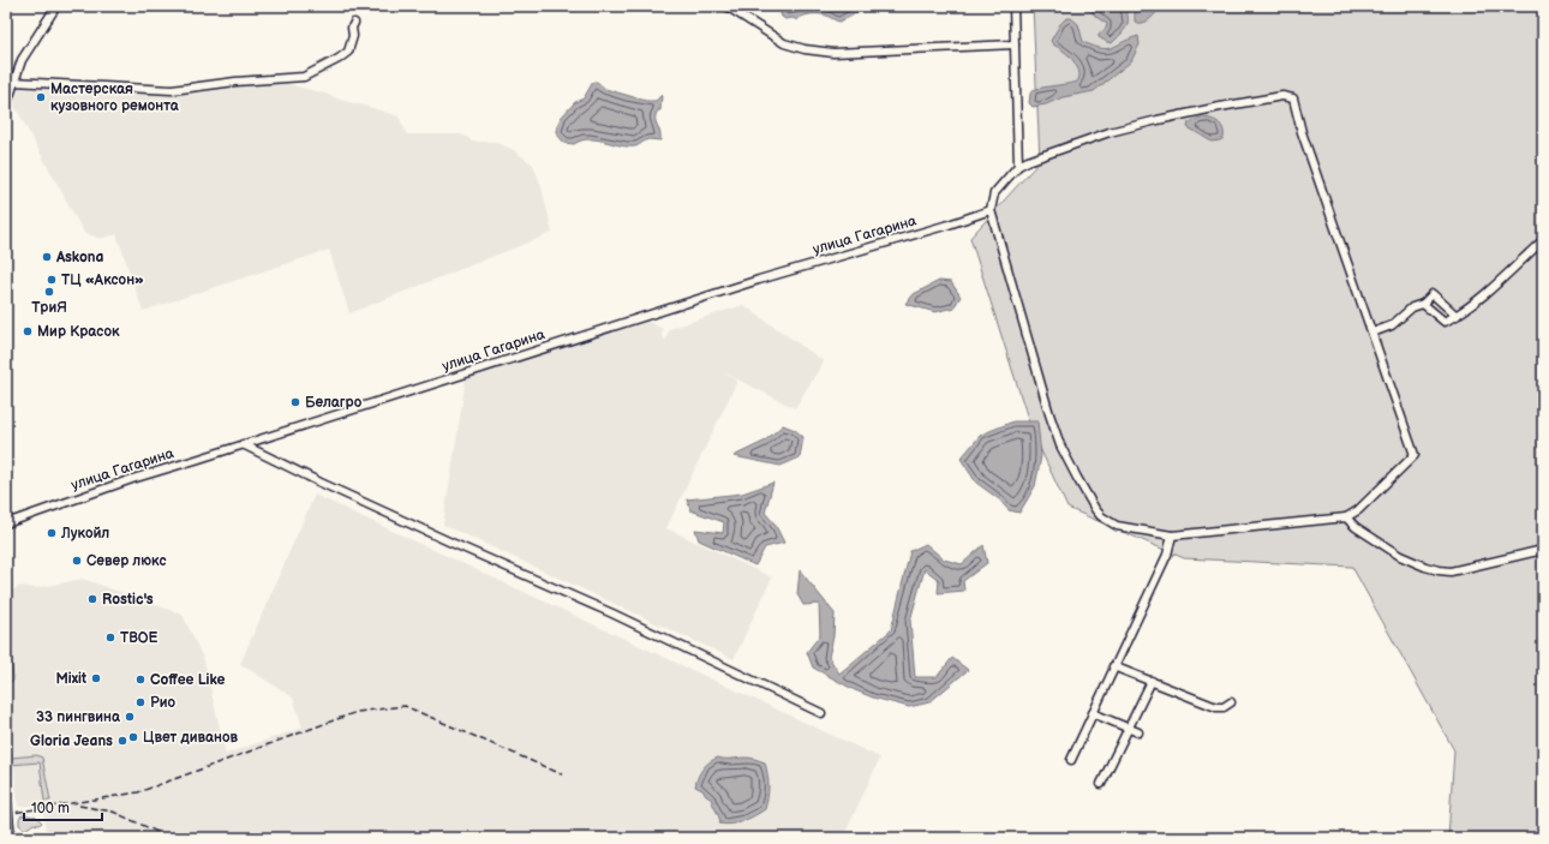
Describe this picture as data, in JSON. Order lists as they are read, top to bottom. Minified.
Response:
{"streets":{"street":["улица Гагарина"]},"places":["Мастерская кузовного ремонта","Askona","ТЦ «Аксон»","ТриЯ","Мир Красок","Белагро","Лукойл","Север люкс","Rostic's","ТВОЕ","Mixit","Coffee Like","Рио","33 пингвина","Цвет диванов","Gloria Jeans"],"scale_bar":"100 m"}
